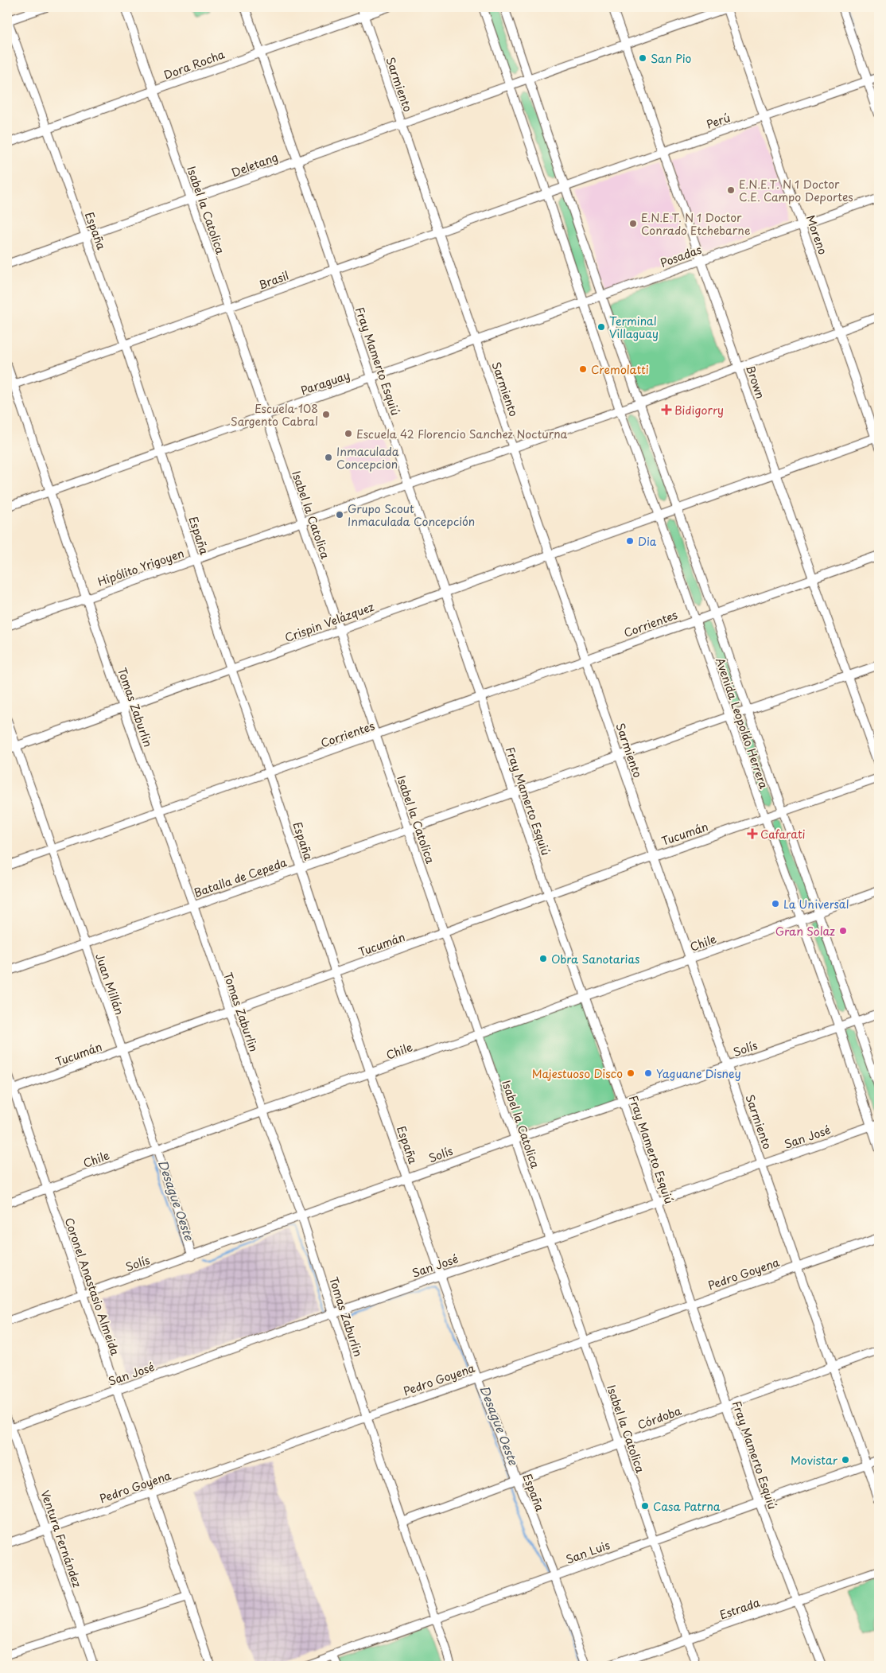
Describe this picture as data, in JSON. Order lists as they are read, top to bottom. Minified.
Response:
{"streets":{"street":["Dora Rocha","Sarmiento","Perú","Deletang","Isabel la Catolica","España","Moreno","Posadas","Brasil","Fray Mamerto Esquiú","Brown","Paraguay","Hipólito Yrigoyen","Crispin Velázquez","Corrientes","Tomas Zaburlin","Avenida Leopoldo Herrera","Tucumán","Batalla de Cepeda","Chile","Juan Millán","Solís","San José","Pedro Goyena","Coronel Anastasio Almeida","Córdoba","Ventura Fernández","San Luis","Estrada"]},"crossings":[["Dora Rocha","Sarmiento"],["Dora Rocha","Isabel la Catolica"],["Dora Rocha","España"],["Dora Rocha","Fray Mamerto Esquiú"],["Sarmiento","Deletang"],["Sarmiento","Brasil"],["Sarmiento","Paraguay"],["Sarmiento","Hipólito Yrigoyen"],["Sarmiento","Crispin Velázquez"],["Sarmiento","Corrientes"],["Sarmiento","Tucumán"],["Sarmiento","Batalla de Cepeda"],["Sarmiento","Chile"],["Sarmiento","Solís"],["Sarmiento","San José"],["Sarmiento","Pedro Goyena"],["Sarmiento","Córdoba"],["Sarmiento","San Luis"],["Perú","Moreno"],["Perú","Brown"],["Perú","Avenida Leopoldo Herrera"],["Deletang","Isabel la Catolica"],["Deletang","España"],["Deletang","Fray Mamerto Esquiú"],["Deletang","Avenida Leopoldo Herrera"],["Isabel la Catolica","Brasil"],["Isabel la Catolica","Paraguay"],["Isabel la Catolica","Hipólito Yrigoyen"],["Isabel la Catolica","Crispin Velázquez"],["Isabel la Catolica","Corrientes"],["Isabel la Catolica","Tucumán"],["Isabel la Catolica","Batalla de Cepeda"],["Isabel la Catolica","Chile"],["Isabel la Catolica","Solís"],["Isabel la Catolica","San José"],["Isabel la Catolica","Pedro Goyena"],["Isabel la Catolica","Córdoba"],["Isabel la Catolica","San Luis"],["Isabel la Catolica","Estrada"],["España","Brasil"],["España","Paraguay"],["España","Hipólito Yrigoyen"],["España","Crispin Velázquez"],["España","Corrientes"],["España","Tucumán"],["España","Batalla de Cepeda"],["España","Chile"],["España","Solís"],["España","San José"],["España","Pedro Goyena"],["España","Córdoba"],["España","San Luis"],["Moreno","Posadas"],["Moreno","Hipólito Yrigoyen"],["Moreno","Crispin Velázquez"],["Posadas","Brown"],["Posadas","Avenida Leopoldo Herrera"],["Brasil","Fray Mamerto Esquiú"],["Brasil","Tomas Zaburlin"],["Brasil","Avenida Leopoldo Herrera"],["Fray Mamerto Esquiú","Paraguay"],["Fray Mamerto Esquiú","Hipólito Yrigoyen"],["Fray Mamerto Esquiú","Crispin Velázquez"],["Fray Mamerto Esquiú","Corrientes"],["Fray Mamerto Esquiú","Tucumán"],["Fray Mamerto Esquiú","Batalla de Cepeda"],["Fray Mamerto Esquiú","Chile"],["Fray Mamerto Esquiú","Solís"],["Fray Mamerto Esquiú","San José"],["Fray Mamerto Esquiú","Pedro Goyena"],["Fray Mamerto Esquiú","Córdoba"],["Fray Mamerto Esquiú","San Luis"],["Fray Mamerto Esquiú","Estrada"],["Brown","Hipólito Yrigoyen"],["Brown","Crispin Velázquez"],["Brown","Corrientes"],["Brown","Batalla de Cepeda"],["Paraguay","Tomas Zaburlin"],["Paraguay","Avenida Leopoldo Herrera"],["Hipólito Yrigoyen","Tomas Zaburlin"],["Hipólito Yrigoyen","Avenida Leopoldo Herrera"],["Crispin Velázquez","Tomas Zaburlin"],["Crispin Velázquez","Avenida Leopoldo Herrera"],["Crispin Velázquez","Juan Millán"],["Corrientes","Tomas Zaburlin"],["Corrientes","Avenida Leopoldo Herrera"],["Corrientes","Juan Millán"],["Tomas Zaburlin","Tucumán"],["Tomas Zaburlin","Batalla de Cepeda"],["Tomas Zaburlin","Chile"],["Tomas Zaburlin","Solís"],["Tomas Zaburlin","San José"],["Tomas Zaburlin","Pedro Goyena"],["Tomas Zaburlin","Córdoba"],["Tomas Zaburlin","San Luis"],["Avenida Leopoldo Herrera","Tucumán"],["Avenida Leopoldo Herrera","Batalla de Cepeda"],["Avenida Leopoldo Herrera","Chile"],["Avenida Leopoldo Herrera","Solís"],["Avenida Leopoldo Herrera","San José"],["Tucumán","Juan Millán"],["Tucumán","Coronel Anastasio Almeida"],["Batalla de Cepeda","Juan Millán"],["Chile","Juan Millán"],["Chile","Coronel Anastasio Almeida"],["Juan Millán","Solís"],["Solís","Coronel Anastasio Almeida"],["San José","Coronel Anastasio Almeida"],["San José","Ventura Fernández"],["Pedro Goyena","Coronel Anastasio Almeida"],["Pedro Goyena","Ventura Fernández"]],"water":["Desague Oeste"],"places":{"other":["San Pio","E.N.E.T. N 1 Doctor C.E. Campo Deportes","E.N.E.T. N 1 Doctor Conrado Etchebarne","Terminal Villaguay","Cremolatti","Escuela 108 Sargento Cabral","Escuela 42 Florencio Sanchez Nocturna","Inmaculada Concepcion","Grupo Scout Inmaculada Concepción","Dia","La Universal","Gran Solaz","Obra Sanotarias","Majestuoso Disco","Yaguane Disney","Movistar","Casa Patrna"],"health":["Bidigorry","Cafarati"]}}
